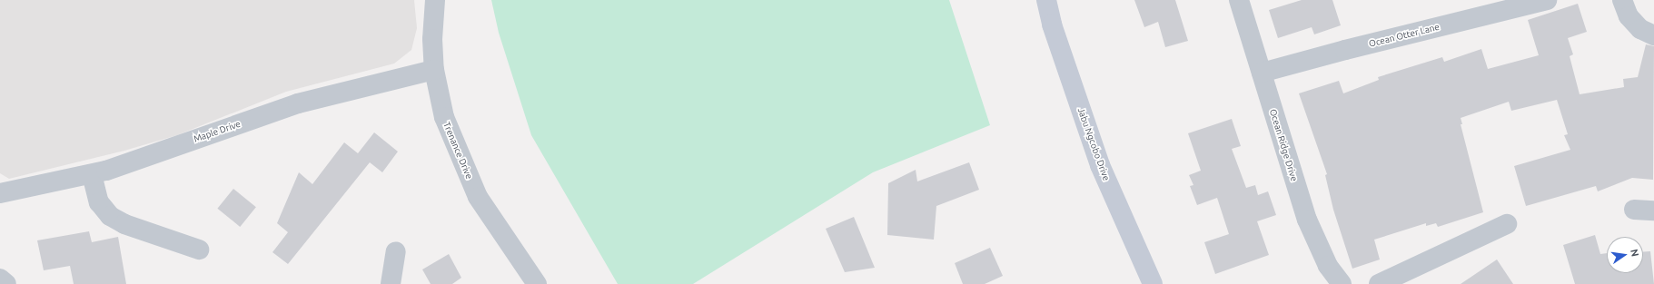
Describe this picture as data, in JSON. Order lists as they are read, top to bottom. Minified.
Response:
{"streets":{"main road":["Jabu Ngcobo Drive"],"street":["Ocean Otter Lane","Maple Drive","Ocean Ridge Drive","Trenance Drive"]},"crossings":[["Ocean Otter Lane","Ocean Ridge Drive"],["Maple Drive","Trenance Drive"]],"north":"right"}
